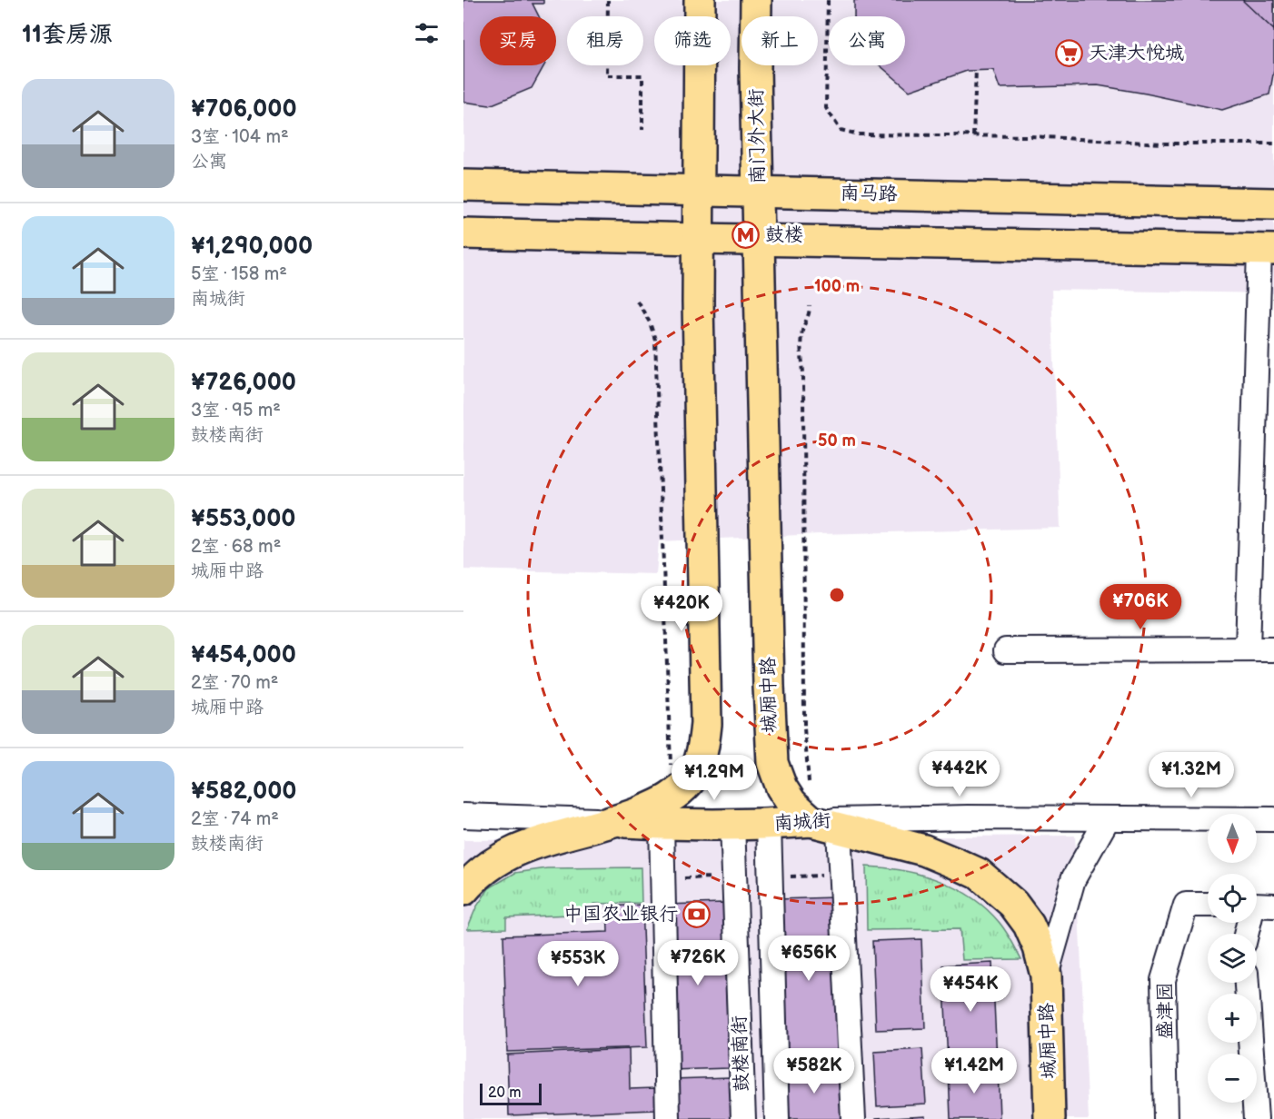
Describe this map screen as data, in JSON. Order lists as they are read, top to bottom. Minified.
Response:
{"streets":{"main road":["南门外大街","南马路","城厢中路","南城街"],"street":["盛津园","鼓楼南街"]},"crossings":[["南门外大街","南马路"],["南门外大街","城厢中路"],["城厢中路","南城街"],["南城街","鼓楼南街"]],"places":{"supermarket":["天津大悦城"],"metro station":["鼓楼"],"bank":["中国农业银行"]},"scale_bar":"20 m","north":"bottom","page":{"heading":"11套房源","chip":["买房","租房","筛选","新上","公寓"],"list":[{"name":"¥706,000","note":"3室 · 104 m² · 公寓"},{"name":"¥1,290,000","note":"5室 · 158 m² · 南城街"},{"name":"¥726,000","note":"3室 · 95 m² · 鼓楼南街"},{"name":"¥553,000","note":"2室 · 68 m² · 城厢中路"},{"name":"¥454,000","note":"2室 · 70 m² · 城厢中路"},{"name":"¥582,000","note":"2室 · 74 m² · 鼓楼南街"}],"price":["¥706K","¥420K","¥442K","¥1.32M","¥1.29M","¥656K","¥726K","¥553K","¥454K","¥582K","¥1.42M"],"map_buttons":["+","−"],"scale":"20 m"},"rings":["100 m","50 m"]}
